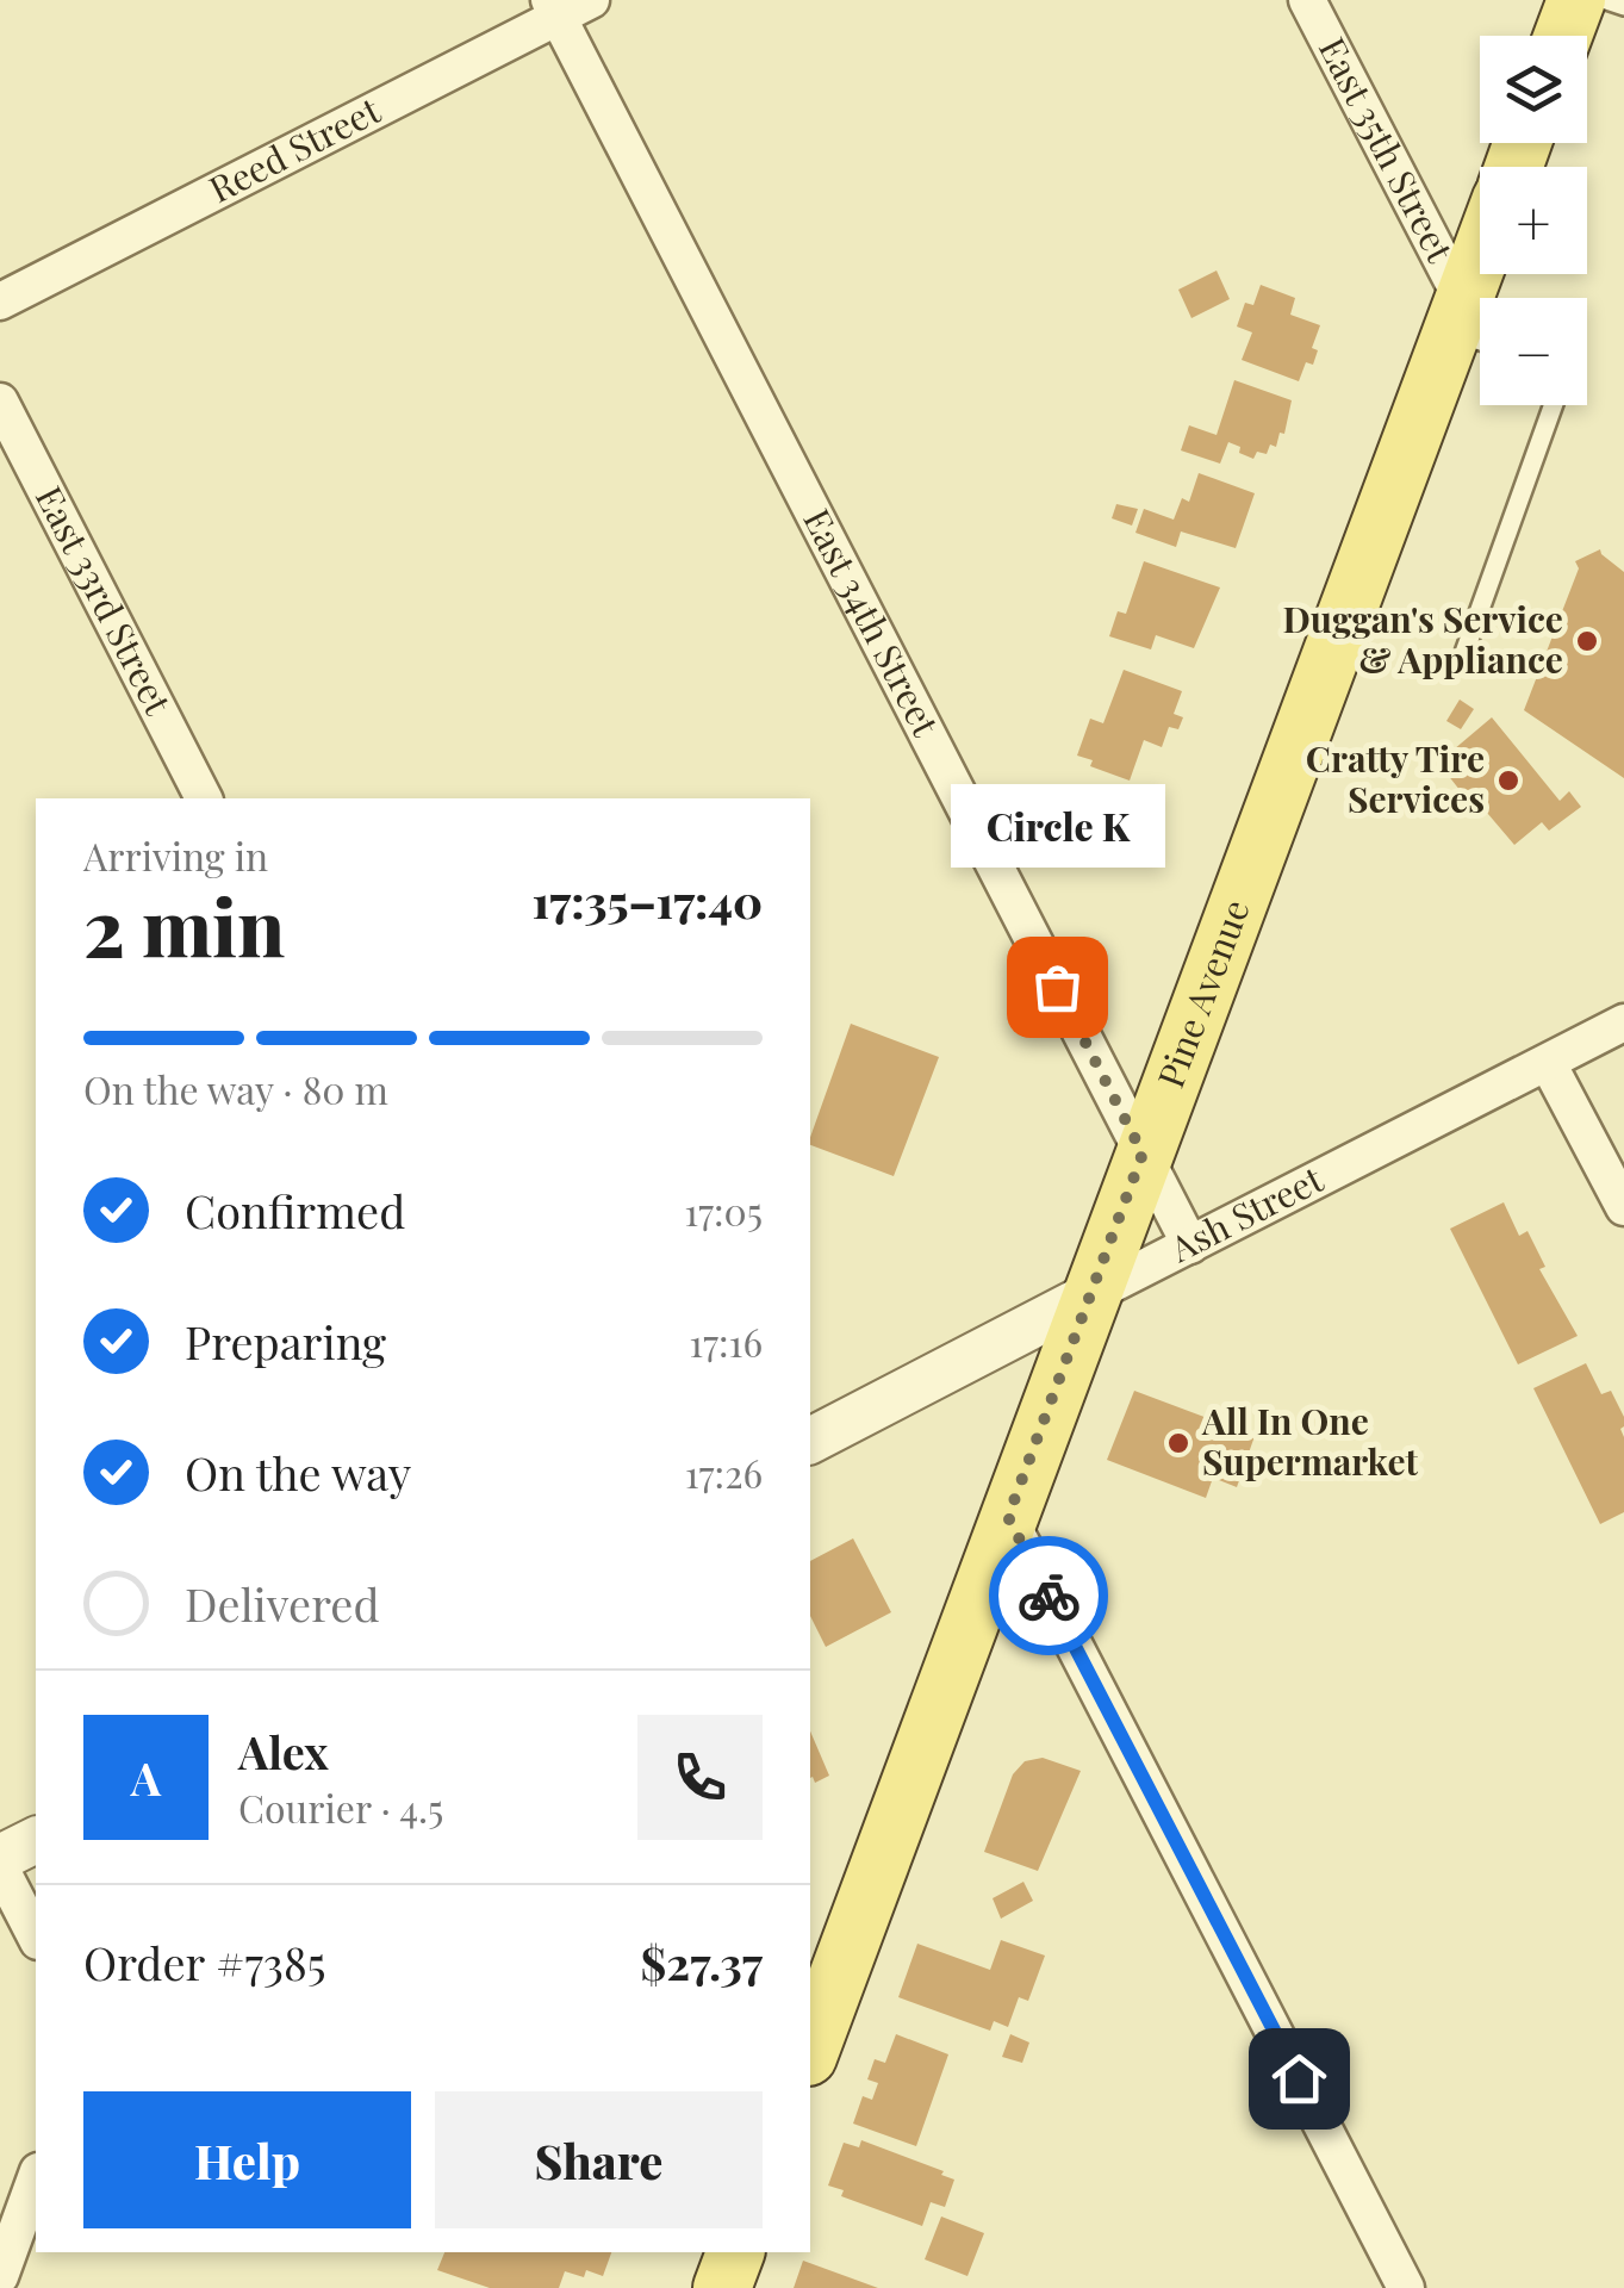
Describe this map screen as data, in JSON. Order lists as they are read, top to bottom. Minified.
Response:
{"streets":{"main road":["Pine Avenue"],"street":["Reed Street","East 35th Street","East 33rd Street","East 34th Street","Ash Street"]},"crossings":[["Reed Street","East 34th Street"],["East 35th Street","Pine Avenue"],["East 34th Street","Pine Avenue"],["East 34th Street","Ash Street"],["Pine Avenue","Ash Street"]],"places":["Duggan's Service & Appliance","Cratty Tire Services","Circle K","All In One Supermarket"],"page":{"map_buttons":["+","−"],"bubble":"Circle K","heading":["2 min","Arriving in","17:35–17:40"],"panel":["Alex","Courier · 4.5","Order #7385","$27.37"],"bar":"On the way · 80 m","list":[["Confirmed","17:05"],["Preparing","17:16"],["On the way","17:26"],"Delivered"],"round":"A","buttons":["Help","Share"]}}
